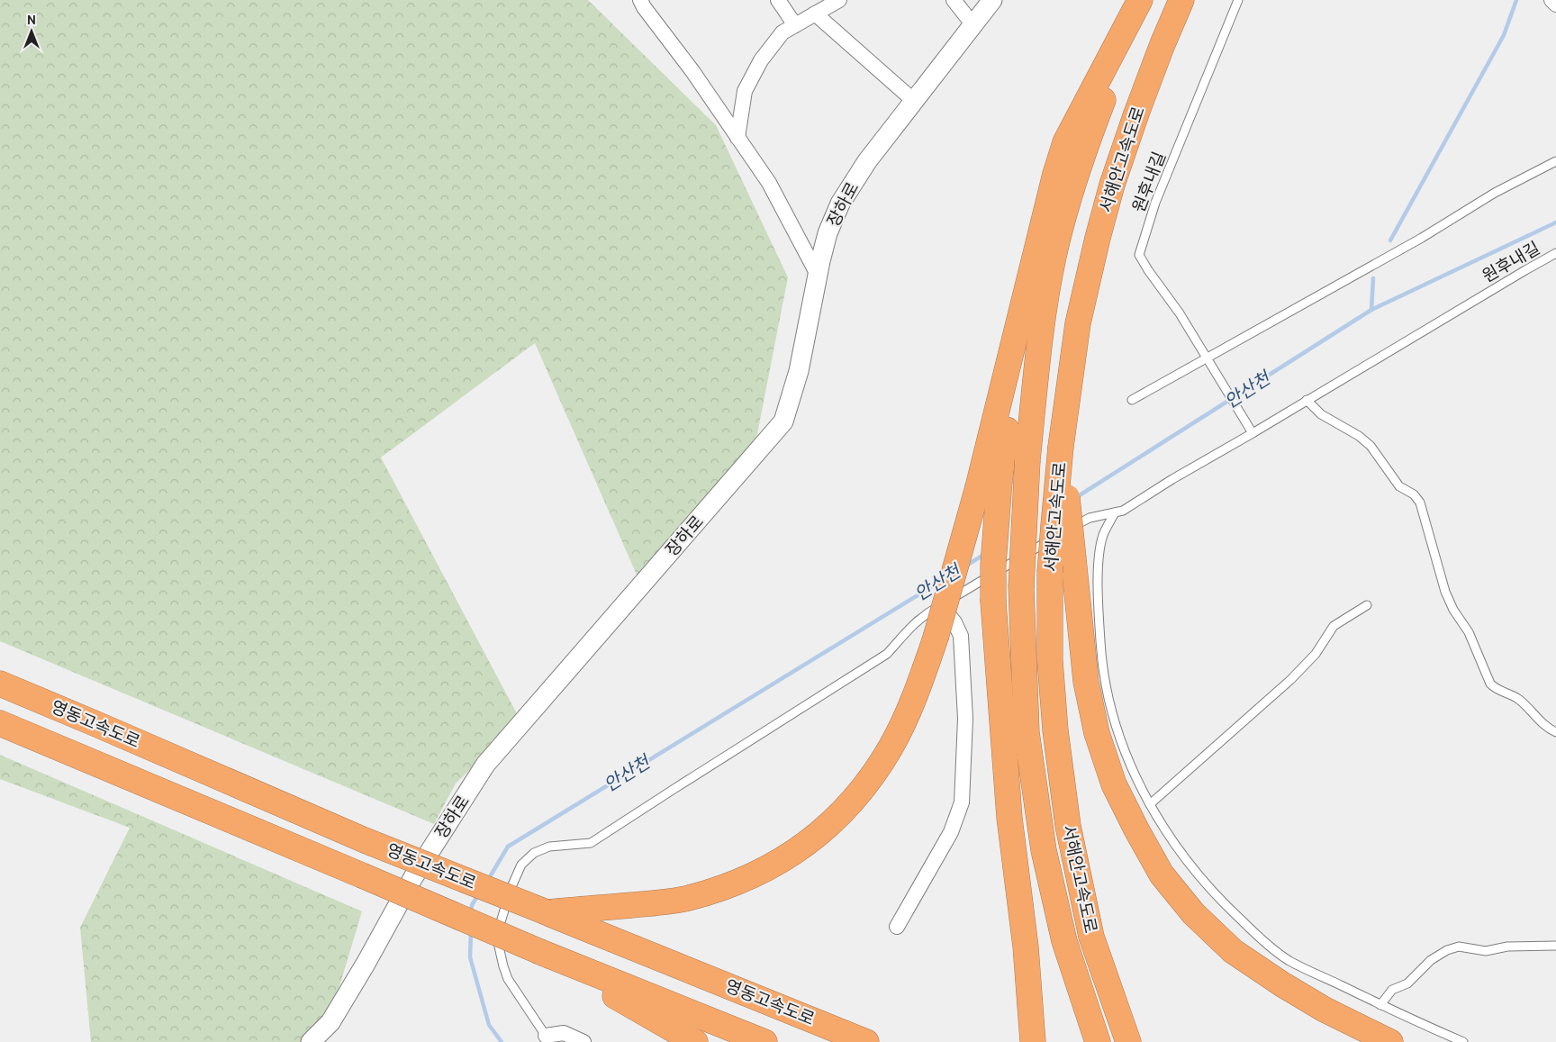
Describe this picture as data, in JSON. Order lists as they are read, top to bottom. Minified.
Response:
{"streets":{"highway":["서해안고속도로","영동고속도로"],"street":["장하로"],"lane":["원후내길"]},"water":["안산천"],"north":"top"}
